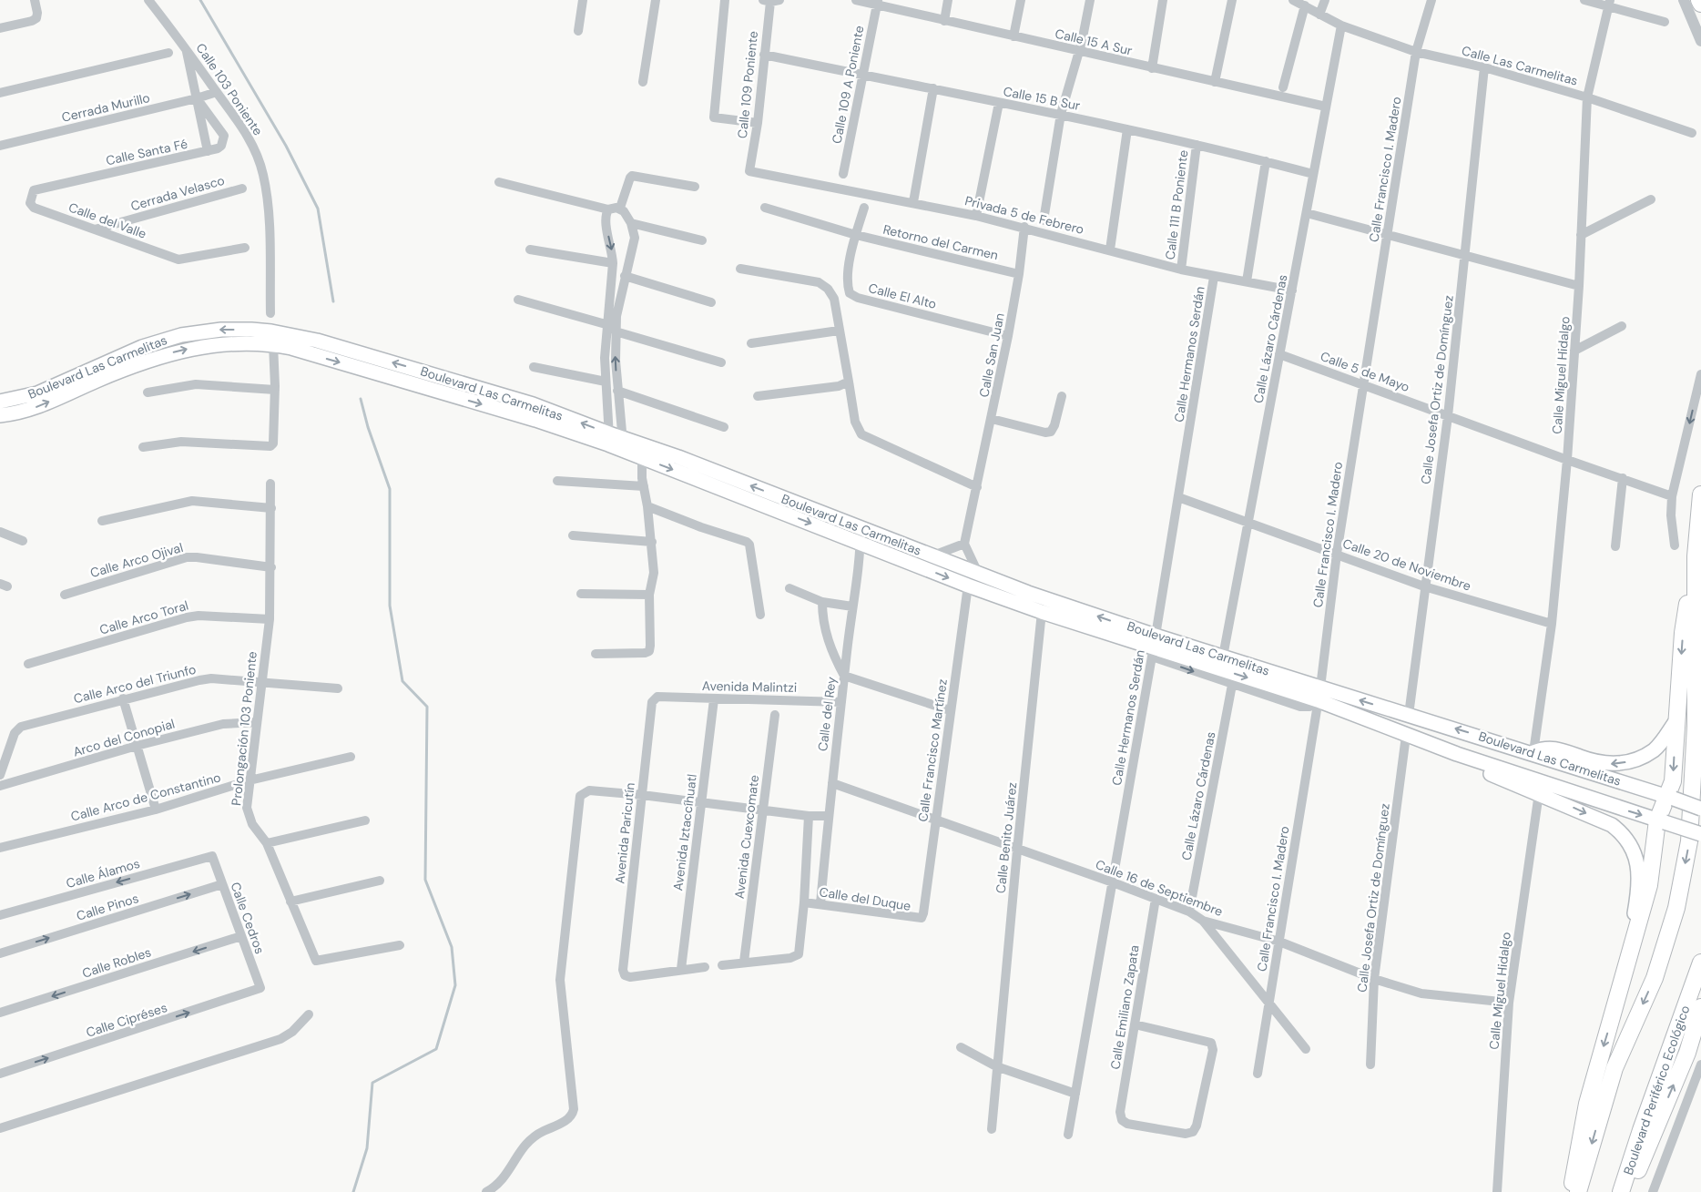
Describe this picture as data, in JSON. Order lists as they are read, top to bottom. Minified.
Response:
{"streets":{"highway":["Boulevard Periférico Ecológico"],"main road":["Boulevard Las Carmelitas"],"street":["Calle 15 A Sur","Calle Las Carmelitas","Calle 109 Poniente","Calle 109 A Poniente","Calle 103 Poniente","Calle 15 B Sur","Cerrada Murillo","Calle Santa Fé","Calle Francisco I. Madero","Cerrada Velasco","Calle 111 B Poniente","Privada 5 de Febrero","Calle del Valle","Retorno del Carmen","Calle El Alto","Calle Lázaro Cárdenas","Calle Hermanos Serdán","Calle San Juan","Calle 5 de Mayo","Calle Miguel Hidalgo","Calle Josefa Ortiz de Domínguez","Calle Arco Ojival","Calle 20 de Noviembre","Calle Arco Toral","Calle Arco del Triunfo","Avenida Malintzi","Calle del Rey","Prolongación 103 Poniente","Arco del Conopial","Calle Francisco Martínez","Calle Arco de Constantino","Avenida Iztaccíhuatl","Avenida Paricutín","Avenida Cuexcomate","Calle Benito Juárez","Calle Álamos","Calle 16 de Septiembre","Calle del Duque","Calle Pinos","Calle Cedros","Calle Robles","Calle Emiliano Zapata","Calle Cipréses"]},"crossings":[["Calle 15 A Sur","Calle 109 A Poniente"],["Calle 15 A Sur","Calle Lázaro Cárdenas"],["Calle Las Carmelitas","Calle Francisco I. Madero"],["Calle Las Carmelitas","Calle Lázaro Cárdenas"],["Calle Las Carmelitas","Calle Miguel Hidalgo"],["Calle Las Carmelitas","Calle Josefa Ortiz de Domínguez"],["Calle 109 Poniente","Calle 15 B Sur"],["Calle 109 Poniente","Privada 5 de Febrero"],["Calle 109 A Poniente","Calle 15 B Sur"],["Calle 103 Poniente","Cerrada Murillo"],["Calle 15 B Sur","Calle 111 B Poniente"],["Calle 15 B Sur","Calle Lázaro Cárdenas"],["Cerrada Murillo","Calle Santa Fé"],["Calle Santa Fé","Calle del Valle"],["Calle Francisco I. Madero","Boulevard Las Carmelitas"],["Calle Francisco I. Madero","Calle 5 de Mayo"],["Calle Francisco I. Madero","Calle 20 de Noviembre"],["Calle Francisco I. Madero","Calle 16 de Septiembre"],["Cerrada Velasco","Calle del Valle"],["Calle 111 B Poniente","Privada 5 de Febrero"],["Privada 5 de Febrero","Calle Lázaro Cárdenas"],["Privada 5 de Febrero","Calle Hermanos Serdán"],["Privada 5 de Febrero","Calle San Juan"],["Retorno del Carmen","Calle El Alto"],["Retorno del Carmen","Calle San Juan"],["Calle El Alto","Calle San Juan"],["Calle Lázaro Cárdenas","Boulevard Las Carmelitas"],["Calle Lázaro Cárdenas","Calle 5 de Mayo"],["Calle Lázaro Cárdenas","Calle 20 de Noviembre"],["Calle Lázaro Cárdenas","Calle 16 de Septiembre"],["Calle Hermanos Serdán","Boulevard Las Carmelitas"],["Calle Hermanos Serdán","Calle 20 de Noviembre"],["Calle Hermanos Serdán","Calle 16 de Septiembre"],["Boulevard Las Carmelitas","Calle Miguel Hidalgo"],["Boulevard Las Carmelitas","Calle Josefa Ortiz de Domínguez"],["Boulevard Las Carmelitas","Calle del Rey"],["Boulevard Las Carmelitas","Calle Francisco Martínez"],["Boulevard Las Carmelitas","Calle Benito Juárez"],["Calle 5 de Mayo","Calle Miguel Hidalgo"],["Calle 5 de Mayo","Calle Josefa Ortiz de Domínguez"],["Calle Miguel Hidalgo","Calle 20 de Noviembre"],["Calle Miguel Hidalgo","Calle 16 de Septiembre"],["Calle Josefa Ortiz de Domínguez","Calle 20 de Noviembre"],["Calle Josefa Ortiz de Domínguez","Calle 16 de Septiembre"],["Calle Arco Ojival","Prolongación 103 Poniente"],["Calle Arco Toral","Prolongación 103 Poniente"],["Calle Arco del Triunfo","Prolongación 103 Poniente"],["Avenida Malintzi","Calle del Rey"],["Avenida Malintzi","Avenida Iztaccíhuatl"],["Avenida Malintzi","Avenida Paricutín"],["Calle del Rey","Calle 16 de Septiembre"],["Calle del Rey","Calle del Duque"],["Prolongación 103 Poniente","Arco del Conopial"],["Prolongación 103 Poniente","Calle Arco de Constantino"],["Calle Francisco Martínez","Calle 16 de Septiembre"],["Calle Francisco Martínez","Calle del Duque"],["Avenida Iztaccíhuatl","Avenida Paricutín"],["Calle Benito Juárez","Calle 16 de Septiembre"],["Calle Álamos","Calle Cedros"],["Calle 16 de Septiembre","Calle Emiliano Zapata"],["Calle Pinos","Calle Cedros"],["Calle Cedros","Calle Robles"],["Calle Cedros","Calle Cipréses"]],"one_way":["Calle Álamos","Calle Pinos","Calle Robles"]}
